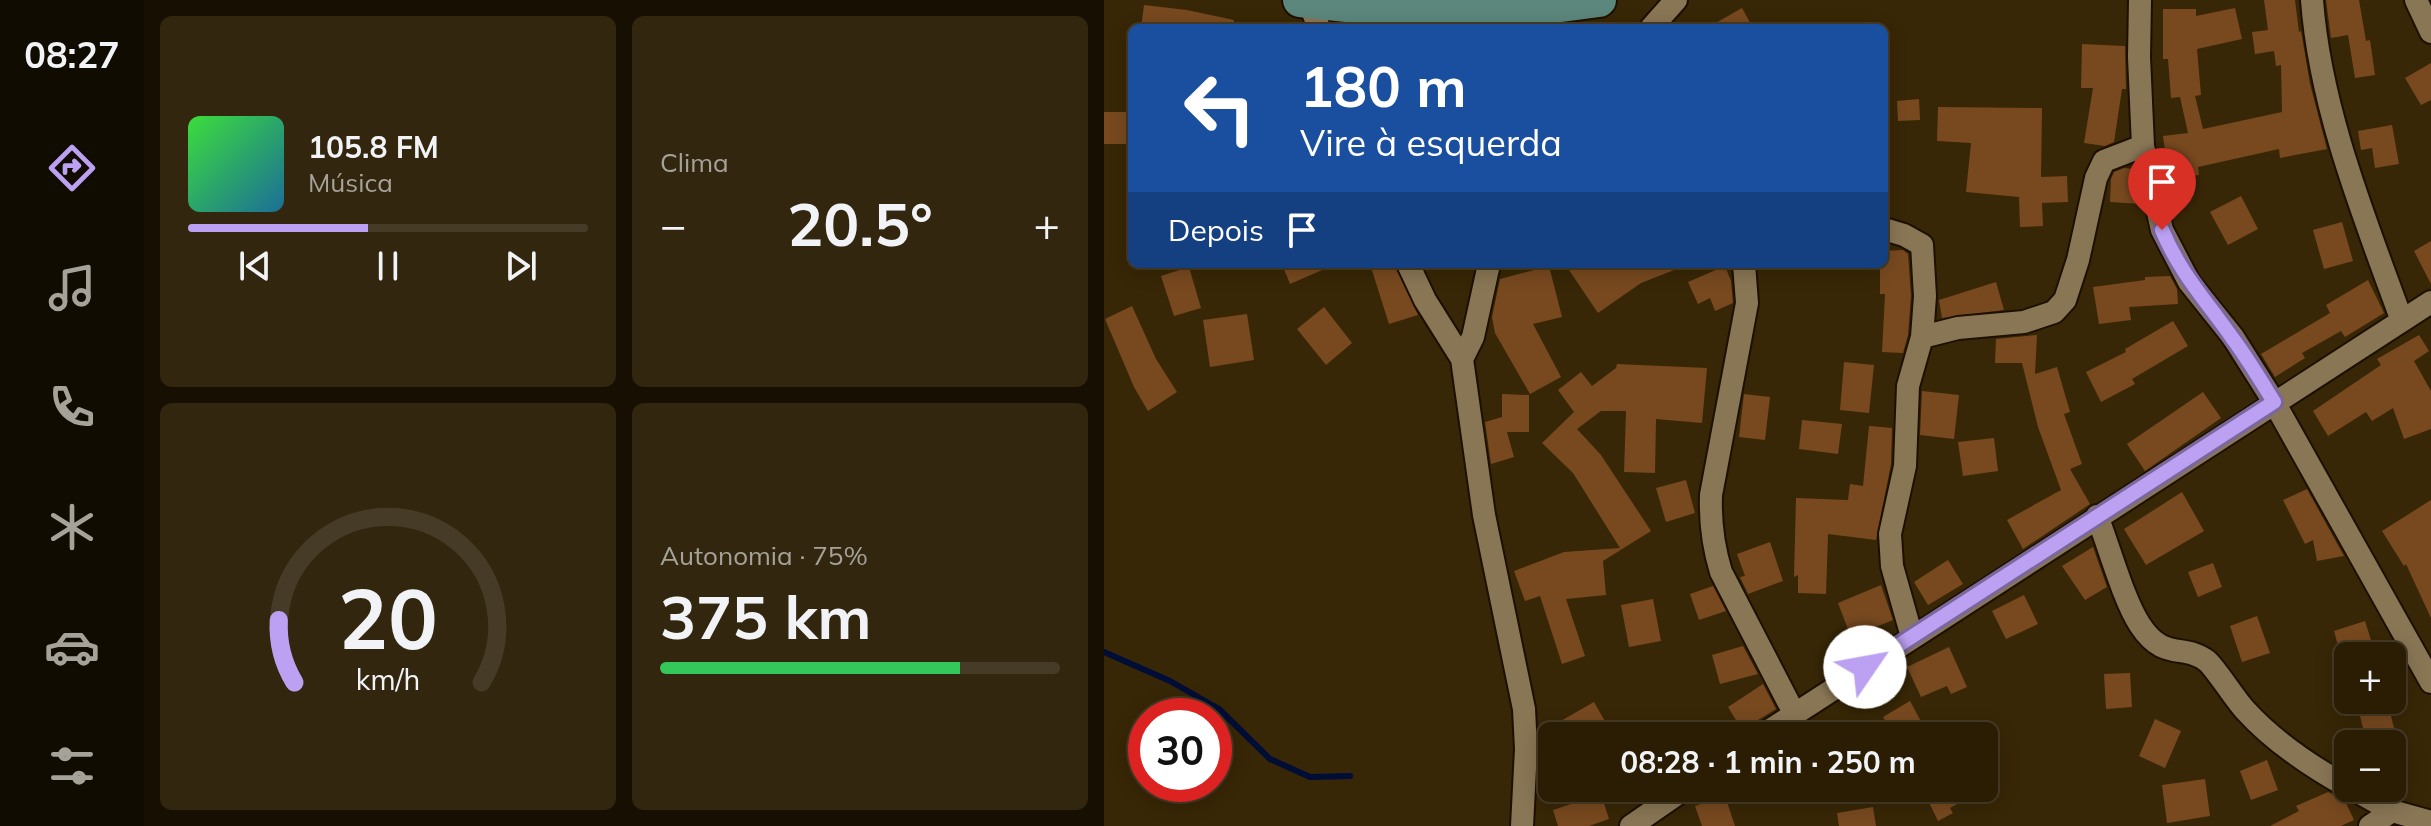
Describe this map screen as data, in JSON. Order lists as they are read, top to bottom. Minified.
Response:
{"page":{"tabs":"08:27","tile":["Clima",["Autonomia · 75%","375 km"]],"turn":["180 m","Vire à esquerda"],"song":["105.8 FM","Música"],"heat":["−","20.5°","+"],"then":"Depois","map_buttons":["+","−"],"limit":"30","trip":"08:28 · 1 min · 250 m","gauge":["20","km/h"]}}
